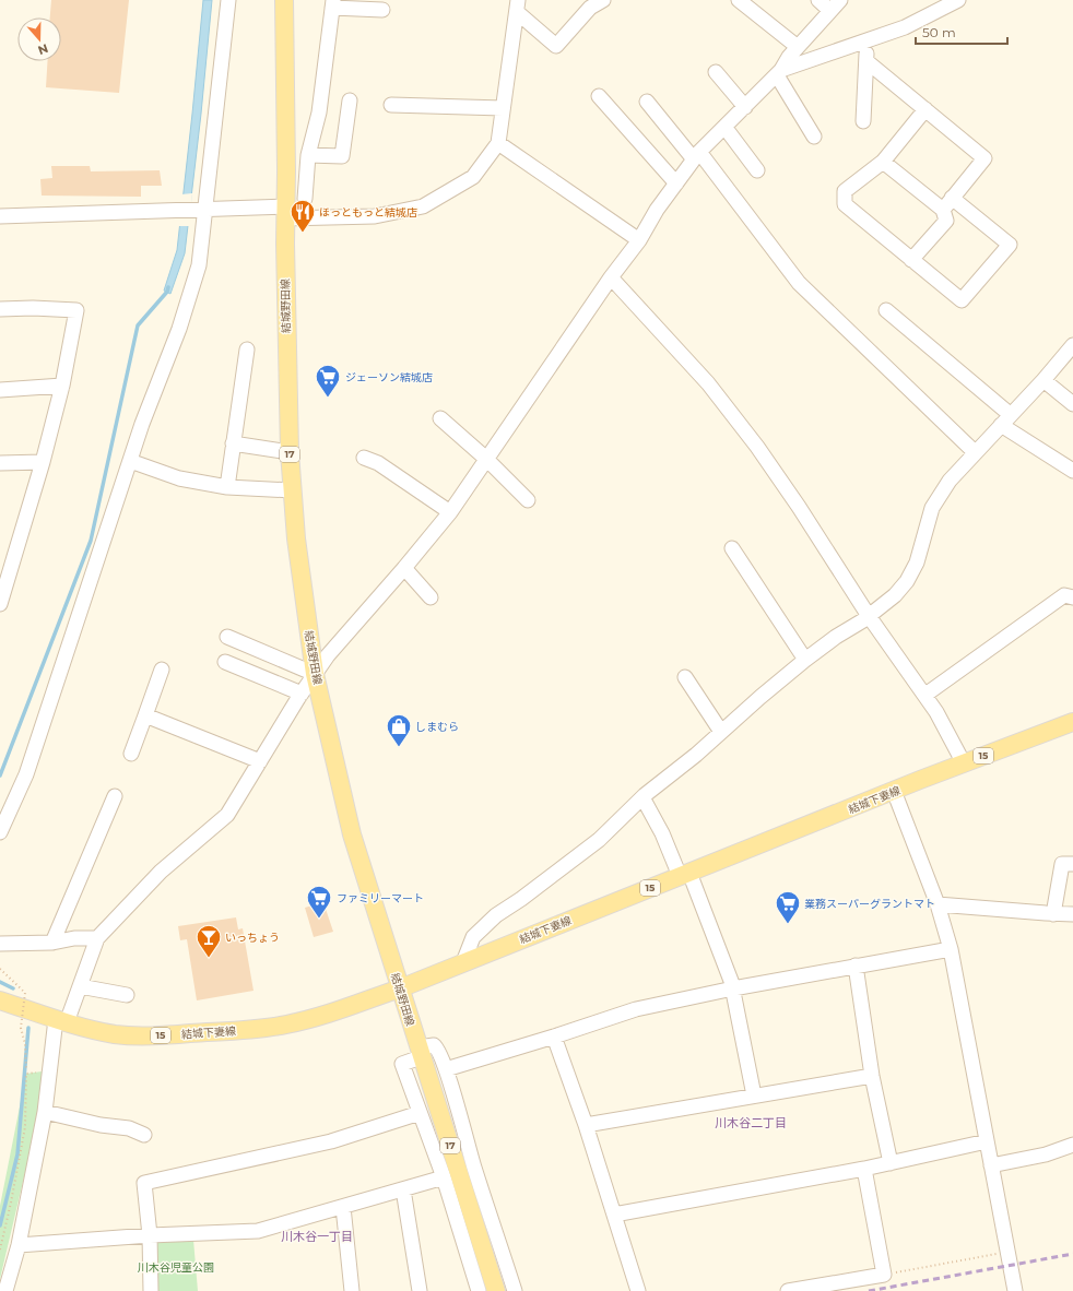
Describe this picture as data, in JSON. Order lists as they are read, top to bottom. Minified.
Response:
{"streets":{"main road":["結城野田線","17","15","結城下妻線"]},"crossings":[["結城野田線","結城下妻線"]],"districts":["川木谷二丁目","川木谷一丁目"],"parks":["川木谷児童公園"],"places":{"restaurant":["ほっともっと結城店"],"supermarket":["ジェーソン結城店","ファミリーマート","業務スーパーグラントマト"],"shop":["しまむら"],"bar":["いっちょう"]},"scale_bar":"50 m","north":"bottom"}
